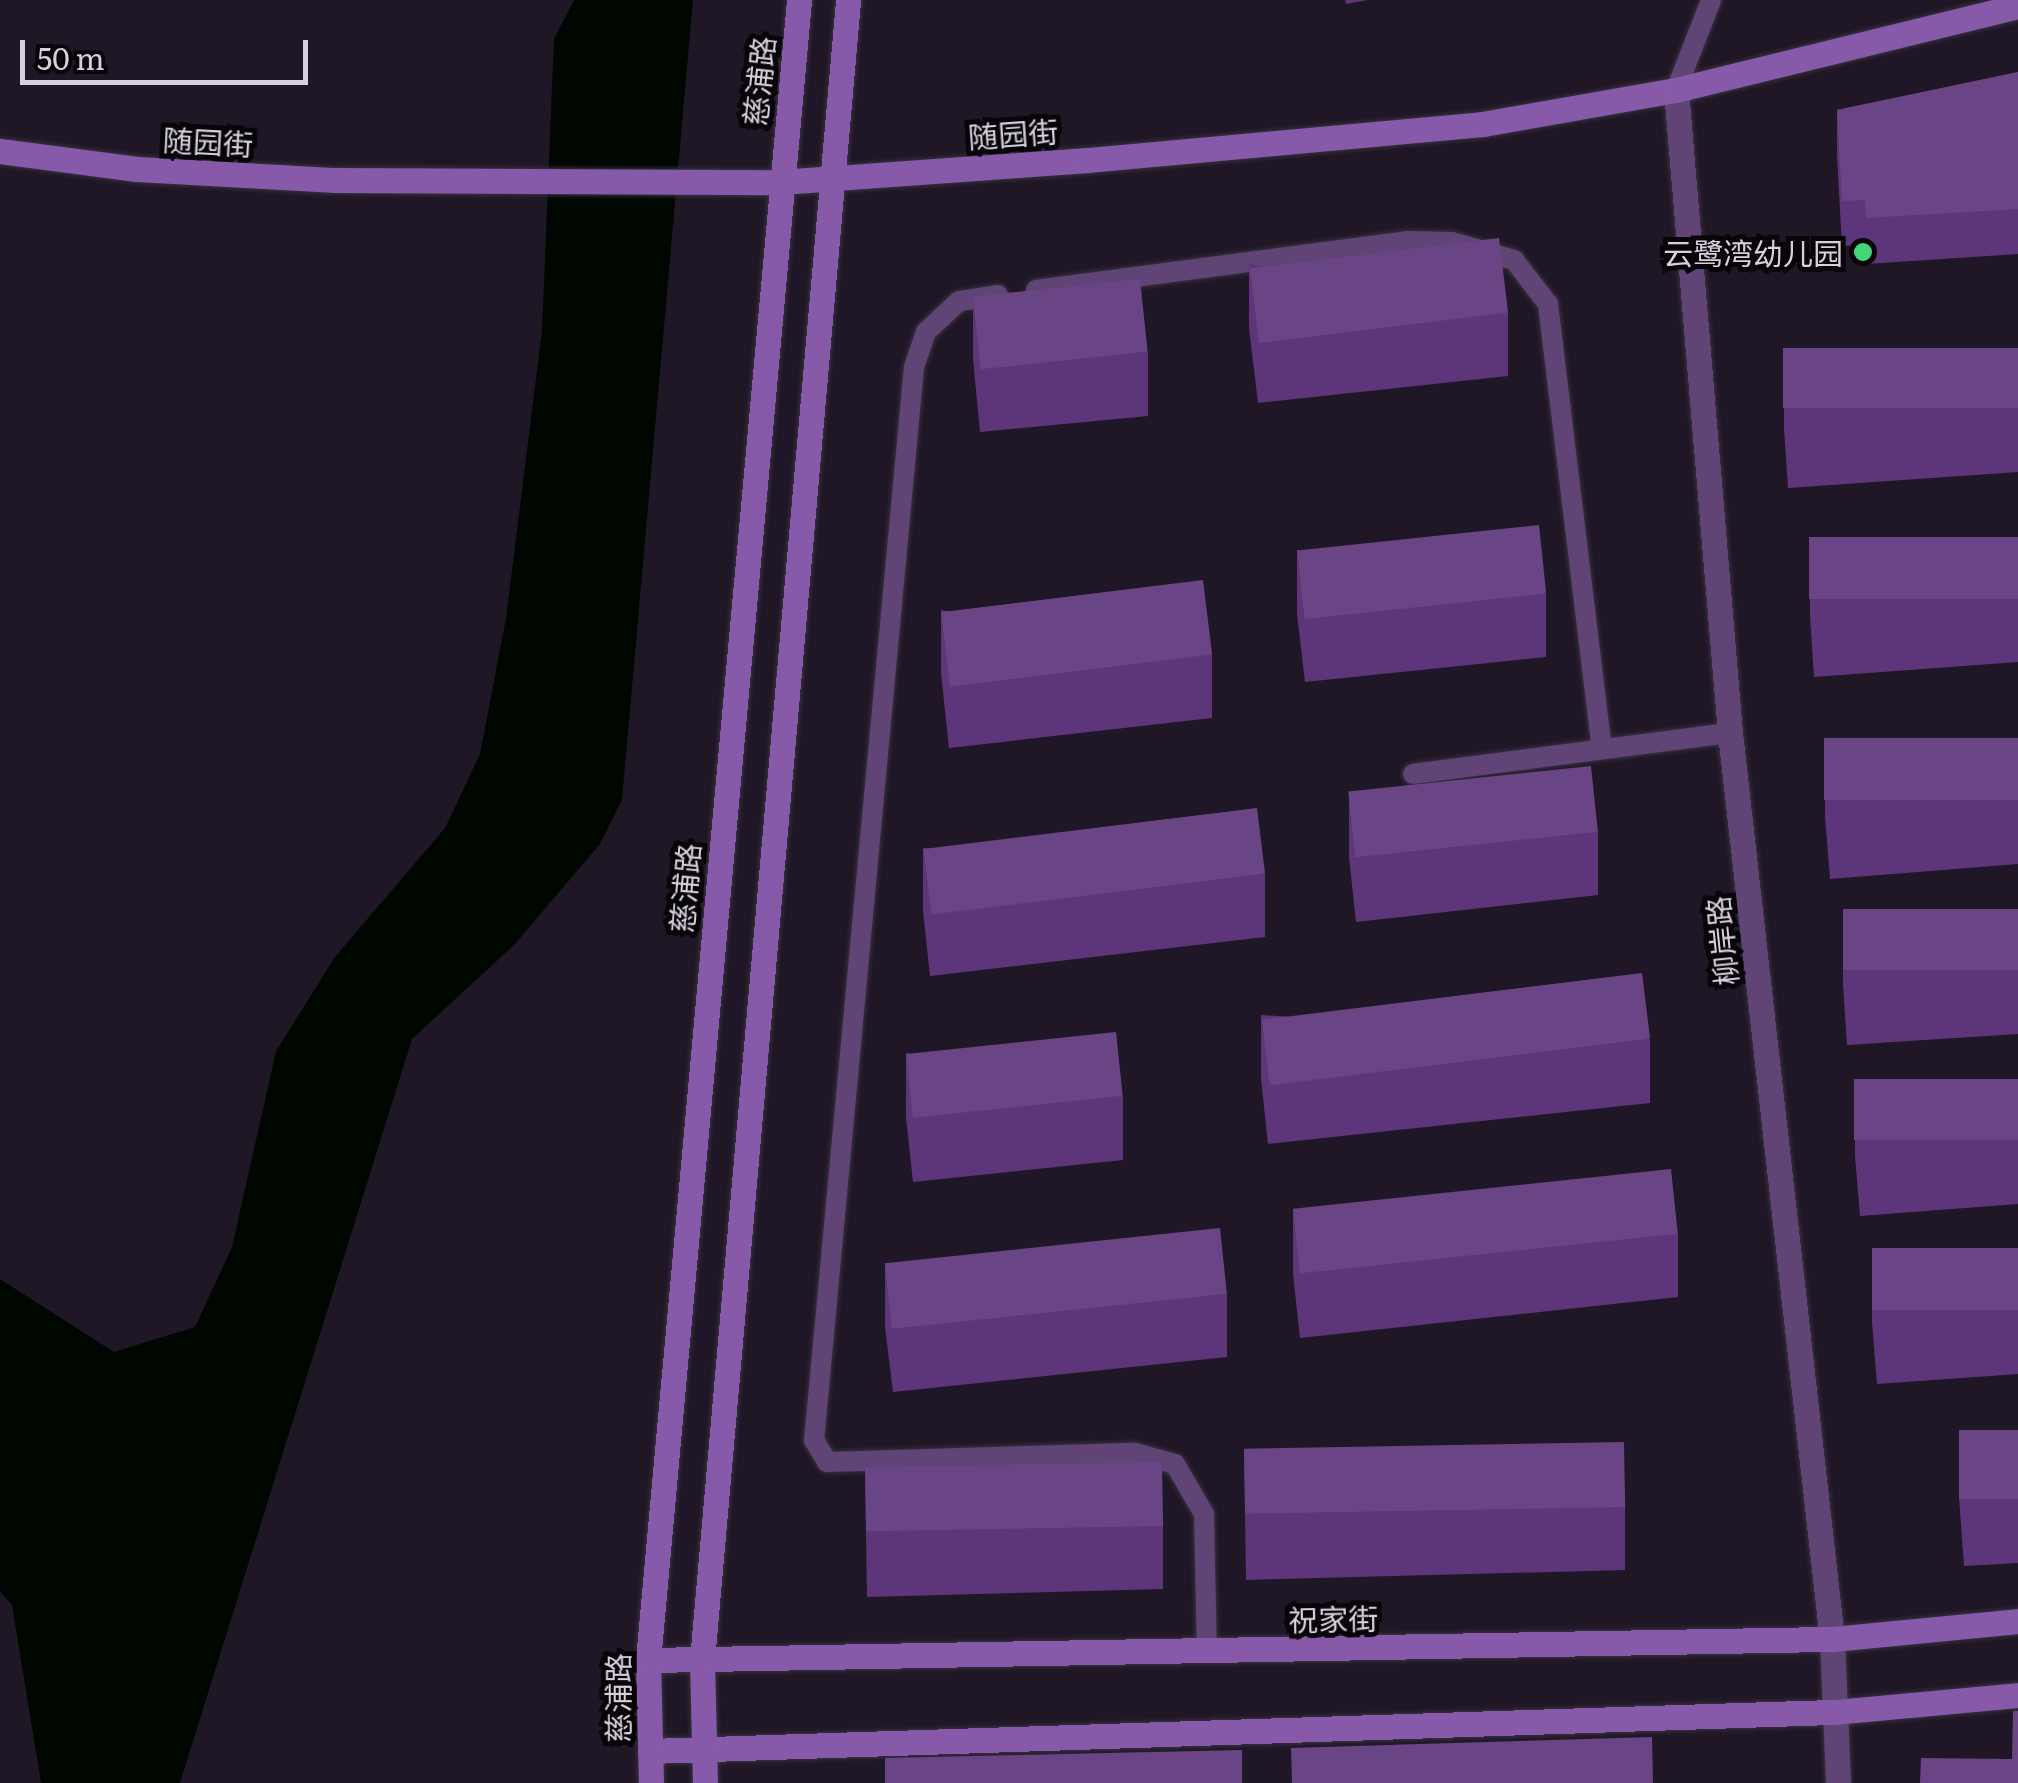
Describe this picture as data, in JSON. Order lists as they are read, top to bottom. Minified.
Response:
{"streets":{"street":["慈浦路","随园街","柳岸路","祝家街"]},"crossings":[["慈浦路","随园街"],["慈浦路","祝家街"],["随园街","柳岸路"],["柳岸路","祝家街"]],"places":["云鹭湾幼儿园"],"scale_bar":"50 m"}
